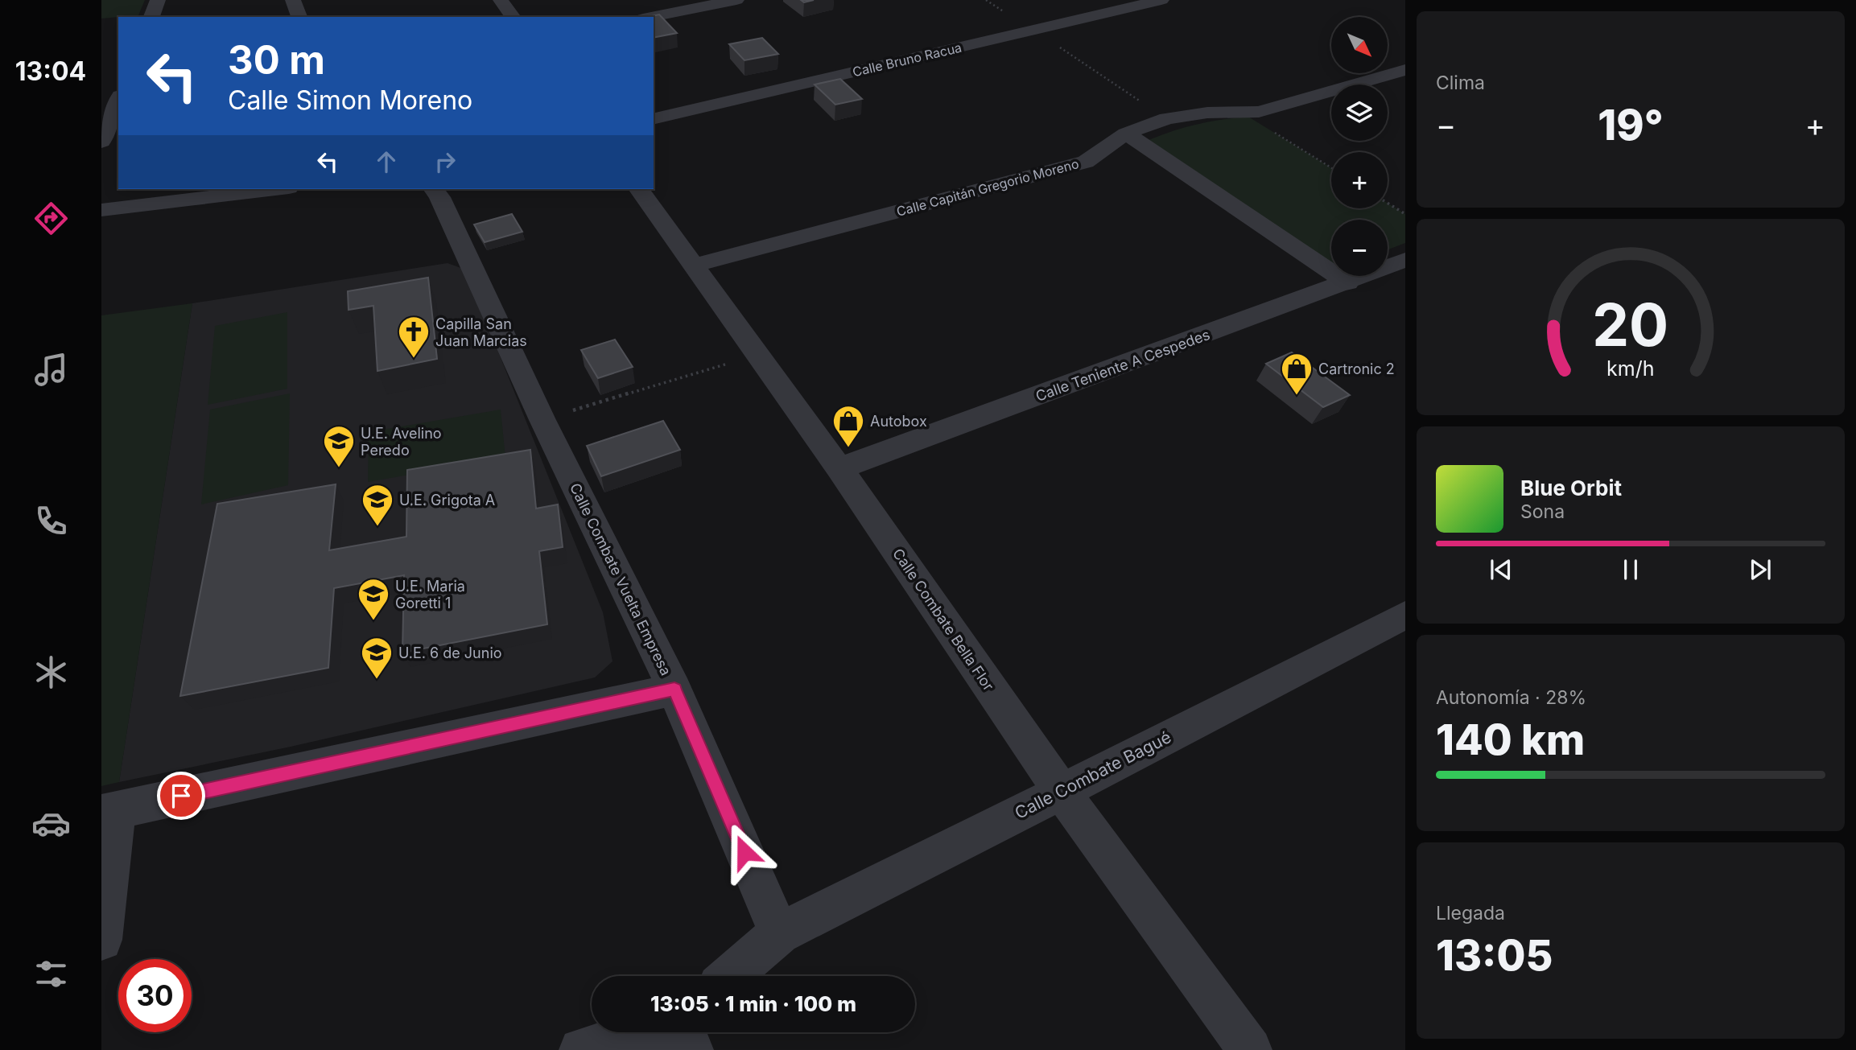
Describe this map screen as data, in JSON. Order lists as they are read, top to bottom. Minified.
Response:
{"streets":{"street":["Calle Bruno Racua","Calle Capitán Gregorio Moreno","Calle Teniente A Cespedes","Calle Combate Vuelta Empresa","Calle Combate Bella Flor","Calle Combate Bagué"]},"crossings":[["Calle Capitán Gregorio Moreno","Calle Combate Bella Flor"],["Calle Teniente A Cespedes","Calle Combate Bella Flor"],["Calle Combate Vuelta Empresa","Calle Combate Bagué"],["Calle Combate Bella Flor","Calle Combate Bagué"]],"places":{"church":["Capilla San Juan Marcias"],"shop":["Cartronic 2","Autobox"],"school or university":["U.E. Avelino Peredo","U.E. Grigota A","U.E. Maria Goretti 1","U.E. 6 de Junio"]},"north":"bottom right","page":{"tabs":"13:04","tile":["Clima",["Autonomía · 28%","140 km"],["Llegada","13:05"]],"map_buttons":["+","−"],"turn":["30 m","Calle Simon Moreno"],"heat":["−","19°","+"],"song":["Blue Orbit","Sona"],"limit":"30","trip":"13:05 · 1 min · 100 m","gauge":["20","km/h"]}}
